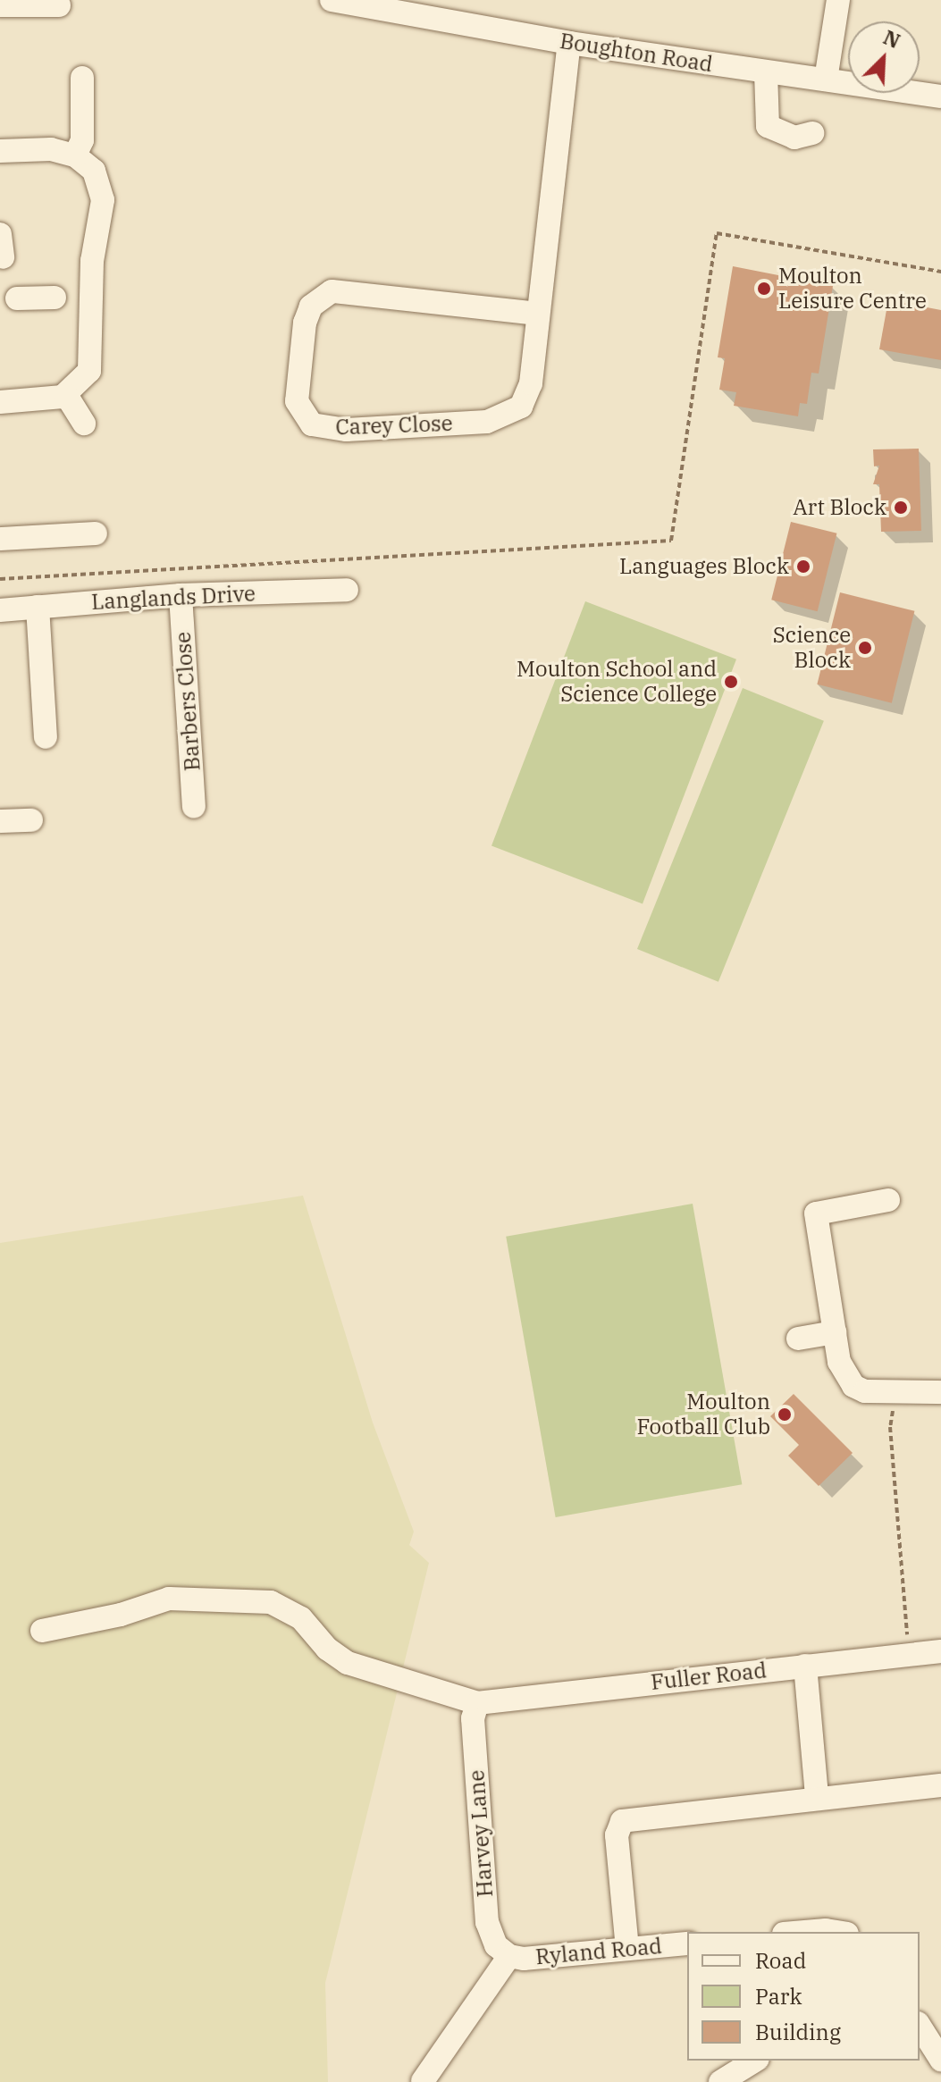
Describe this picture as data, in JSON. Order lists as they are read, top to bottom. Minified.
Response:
{"streets":{"street":["Boughton Road","Carey Close","Langlands Drive","Barbers Close","Fuller Road","Harvey Lane","Ryland Road"]},"crossings":[["Boughton Road","Carey Close"],["Langlands Drive","Barbers Close"],["Fuller Road","Harvey Lane"],["Harvey Lane","Ryland Road"]],"places":["Moulton Leisure Centre","Art Block","Languages Block","Science Block","Moulton School and Science College","Moulton Football Club"],"legend":["Road","Park","Building"],"north":"top right"}
